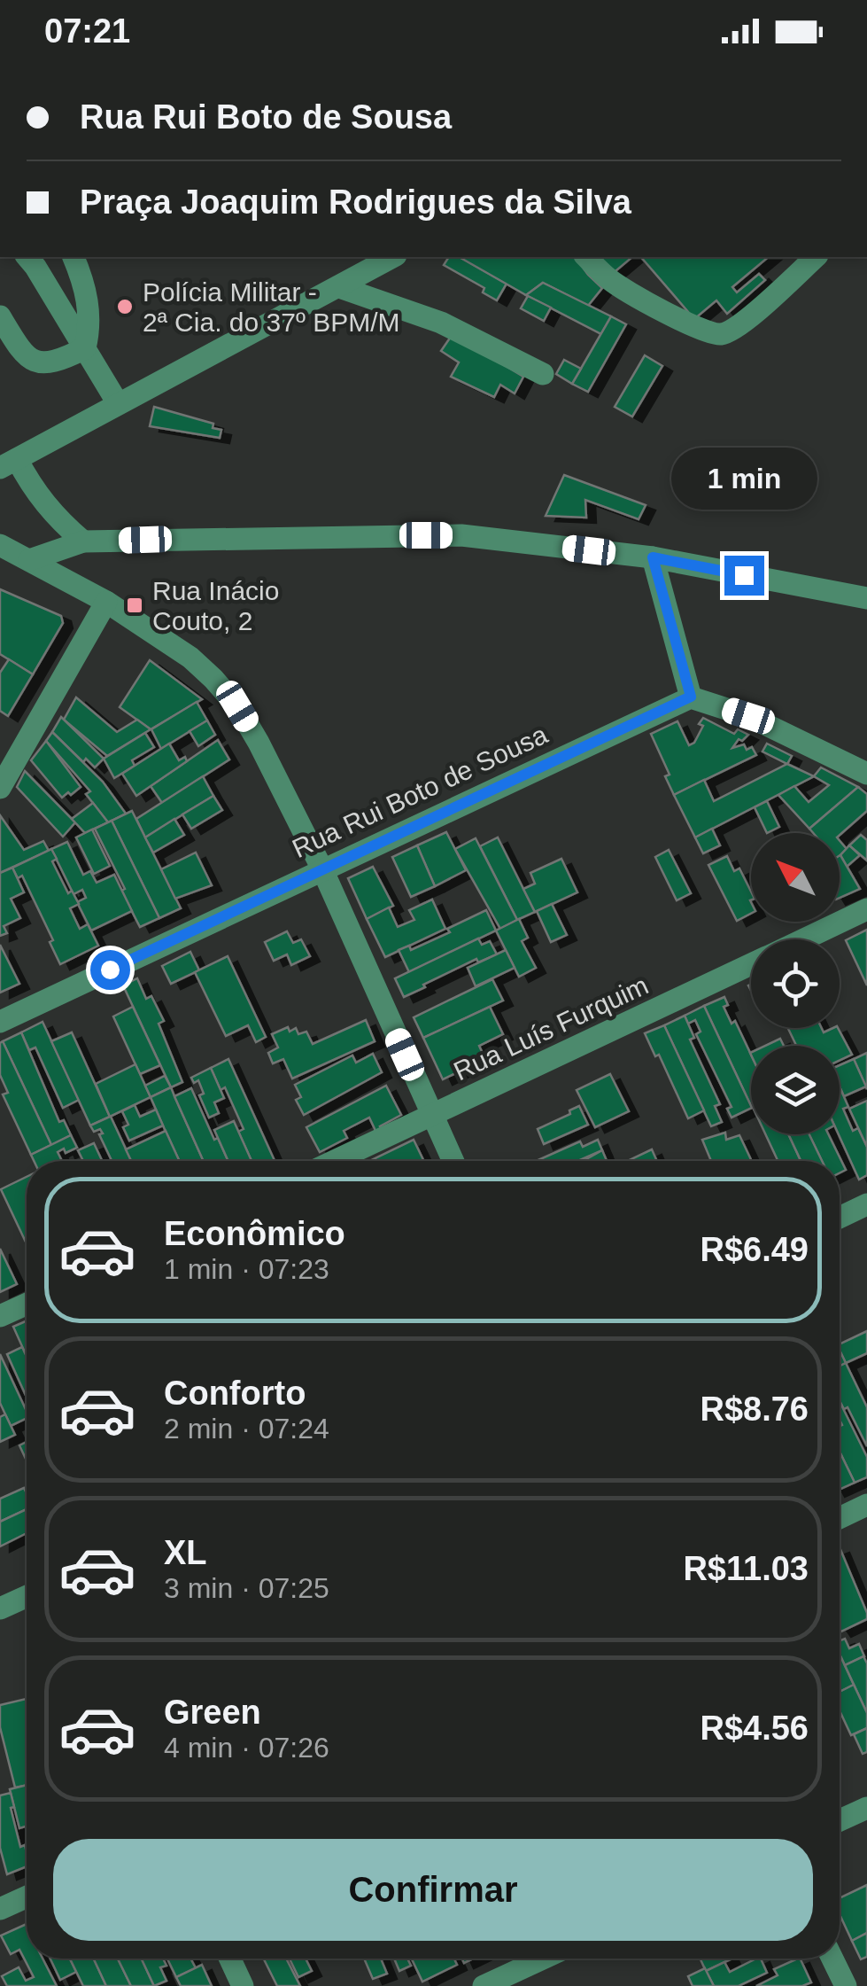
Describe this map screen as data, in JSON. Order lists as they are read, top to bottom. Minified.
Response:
{"streets":{"street":["Rua Rui Boto de Sousa","Rua Luís Furquim"]},"places":{"other":["Polícia Militar - 2ª Cia. do 37º BPM/M"],"transit":["Rua Inácio Couto, 2"]},"north":"top left","page":{"status":"07:21","banner":["Rua Rui Boto de Sousa","Praça Joaquim Rodrigues da Silva"],"bubble":"1 min","list":[{"name":"Econômico","note":"1 min · 07:23","value":"R$6.49"},{"name":"Conforto","note":"2 min · 07:24","value":"R$8.76"},{"name":"XL","note":"3 min · 07:25","value":"R$11.03"},{"name":"Green","note":"4 min · 07:26","value":"R$4.56"}],"buttons":"Confirmar"}}
